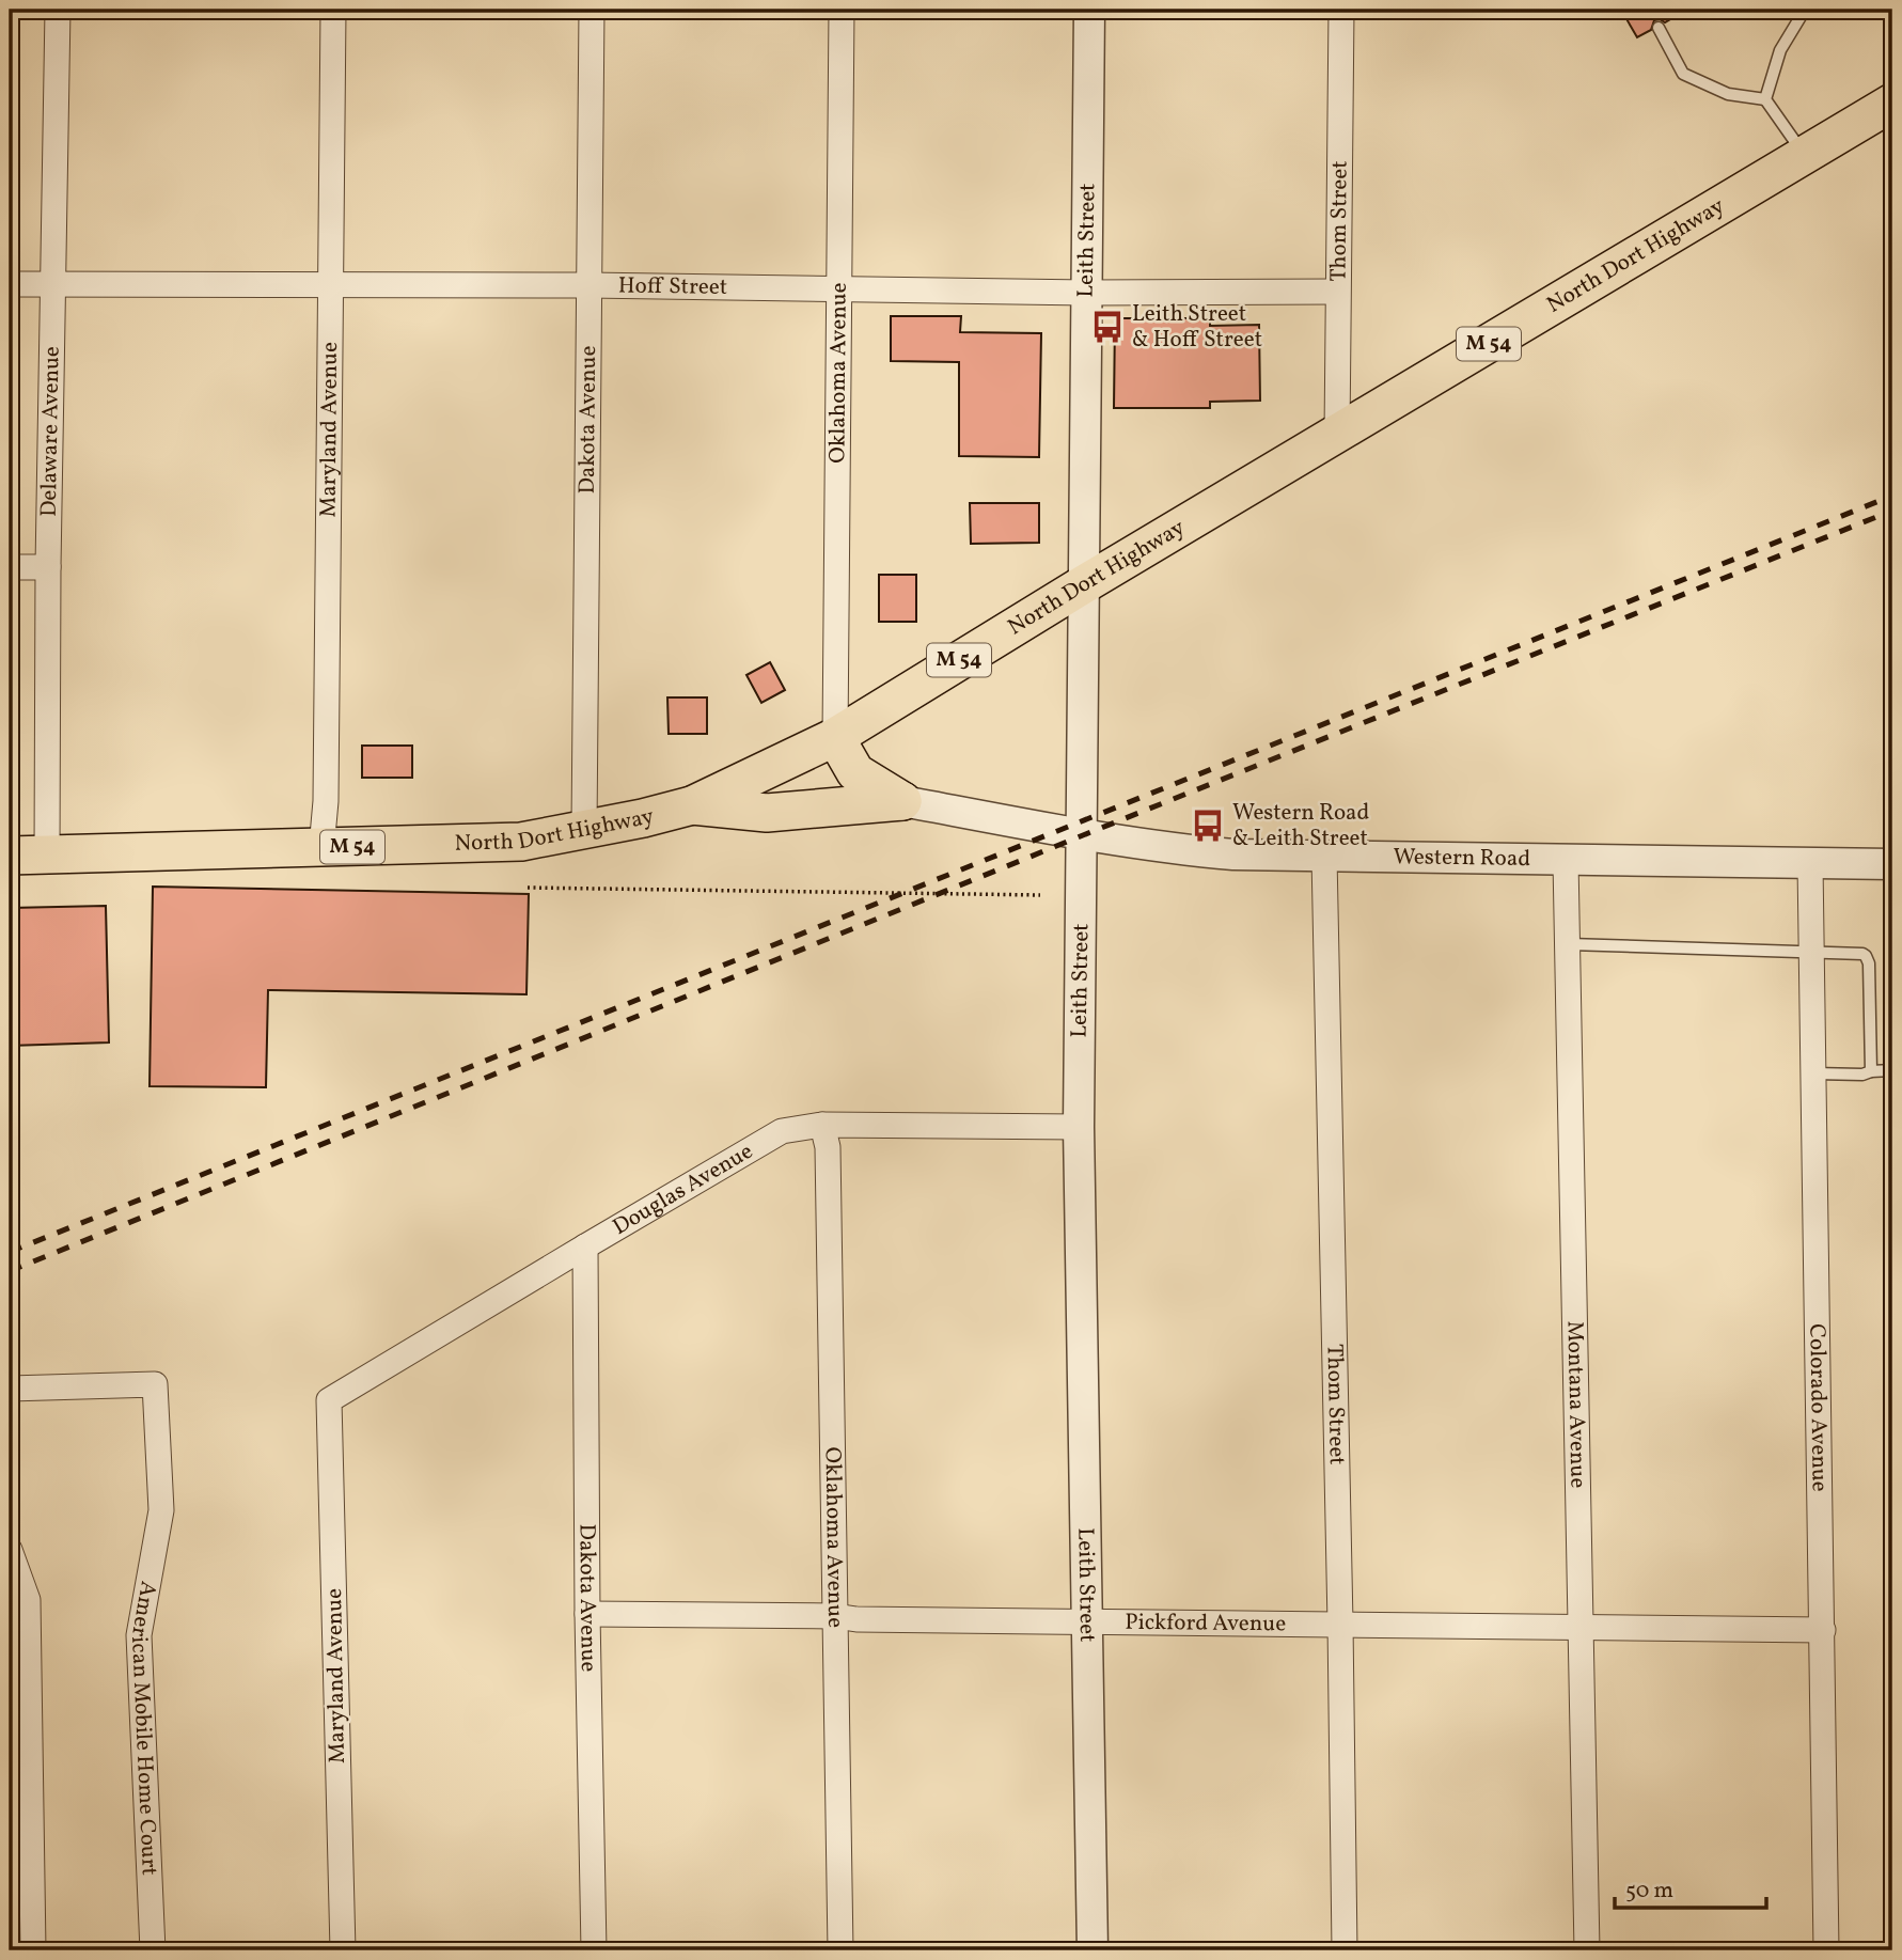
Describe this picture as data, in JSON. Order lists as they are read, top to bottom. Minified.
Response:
{"streets":{"main road":["North Dort Highway","M 54"],"street":["Thom Street","Leith Street","Hoff Street","Oklahoma Avenue","Dakota Avenue","Maryland Avenue","Delaware Avenue","Western Road","Douglas Avenue","Montana Avenue","Colorado Avenue","Pickford Avenue","American Mobile Home Court"]},"crossings":[["Thom Street","North Dort Highway"],["Thom Street","Hoff Street"],["Thom Street","Western Road"],["Thom Street","Pickford Avenue"],["Leith Street","North Dort Highway"],["Leith Street","Hoff Street"],["Leith Street","Western Road"],["Leith Street","Douglas Avenue"],["Leith Street","Pickford Avenue"],["North Dort Highway","Oklahoma Avenue"],["North Dort Highway","Dakota Avenue"],["North Dort Highway","Maryland Avenue"],["North Dort Highway","Delaware Avenue"],["Hoff Street","Oklahoma Avenue"],["Hoff Street","Dakota Avenue"],["Hoff Street","Maryland Avenue"],["Hoff Street","Delaware Avenue"],["Oklahoma Avenue","Douglas Avenue"],["Oklahoma Avenue","Pickford Avenue"],["Dakota Avenue","Douglas Avenue"],["Dakota Avenue","Pickford Avenue"],["Maryland Avenue","Douglas Avenue"],["Western Road","Montana Avenue"],["Western Road","Colorado Avenue"],["Montana Avenue","Pickford Avenue"],["Colorado Avenue","Pickford Avenue"]],"places":{"bus stop":["Leith Street & Hoff Street","Western Road & Leith Street"]},"scale_bar":"50 m"}
